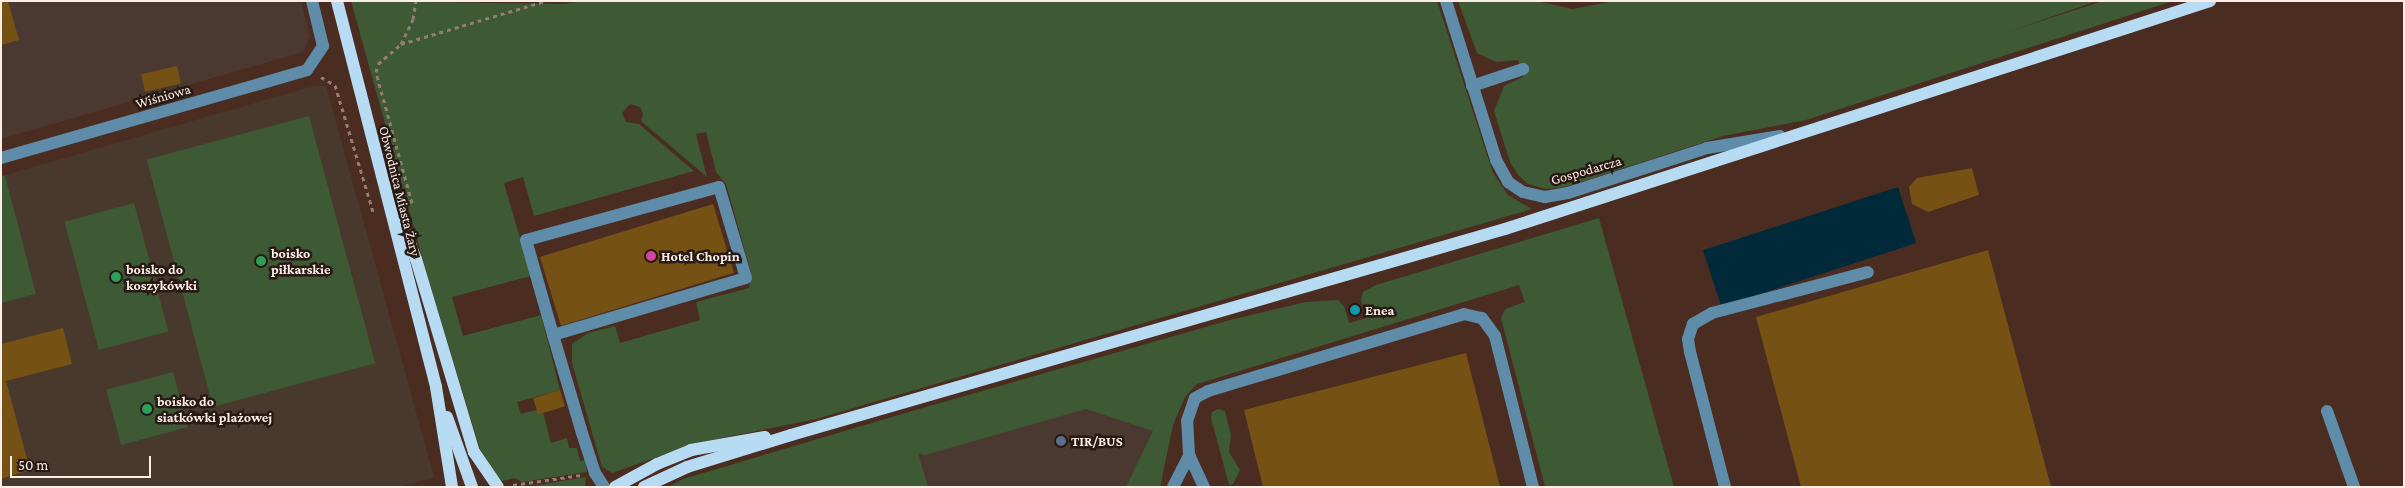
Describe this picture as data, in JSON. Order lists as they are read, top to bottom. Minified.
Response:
{"streets":{"main road":["Obwodnica Miasta Żary"],"street":["Wiśniowa","Gospodarcza"]},"places":["Hotel Chopin","boisko piłkarskie","boisko do koszykówki","Enea","boisko do siatkówki plażowej","TIR/BUS"],"scale_bar":"50 m"}
